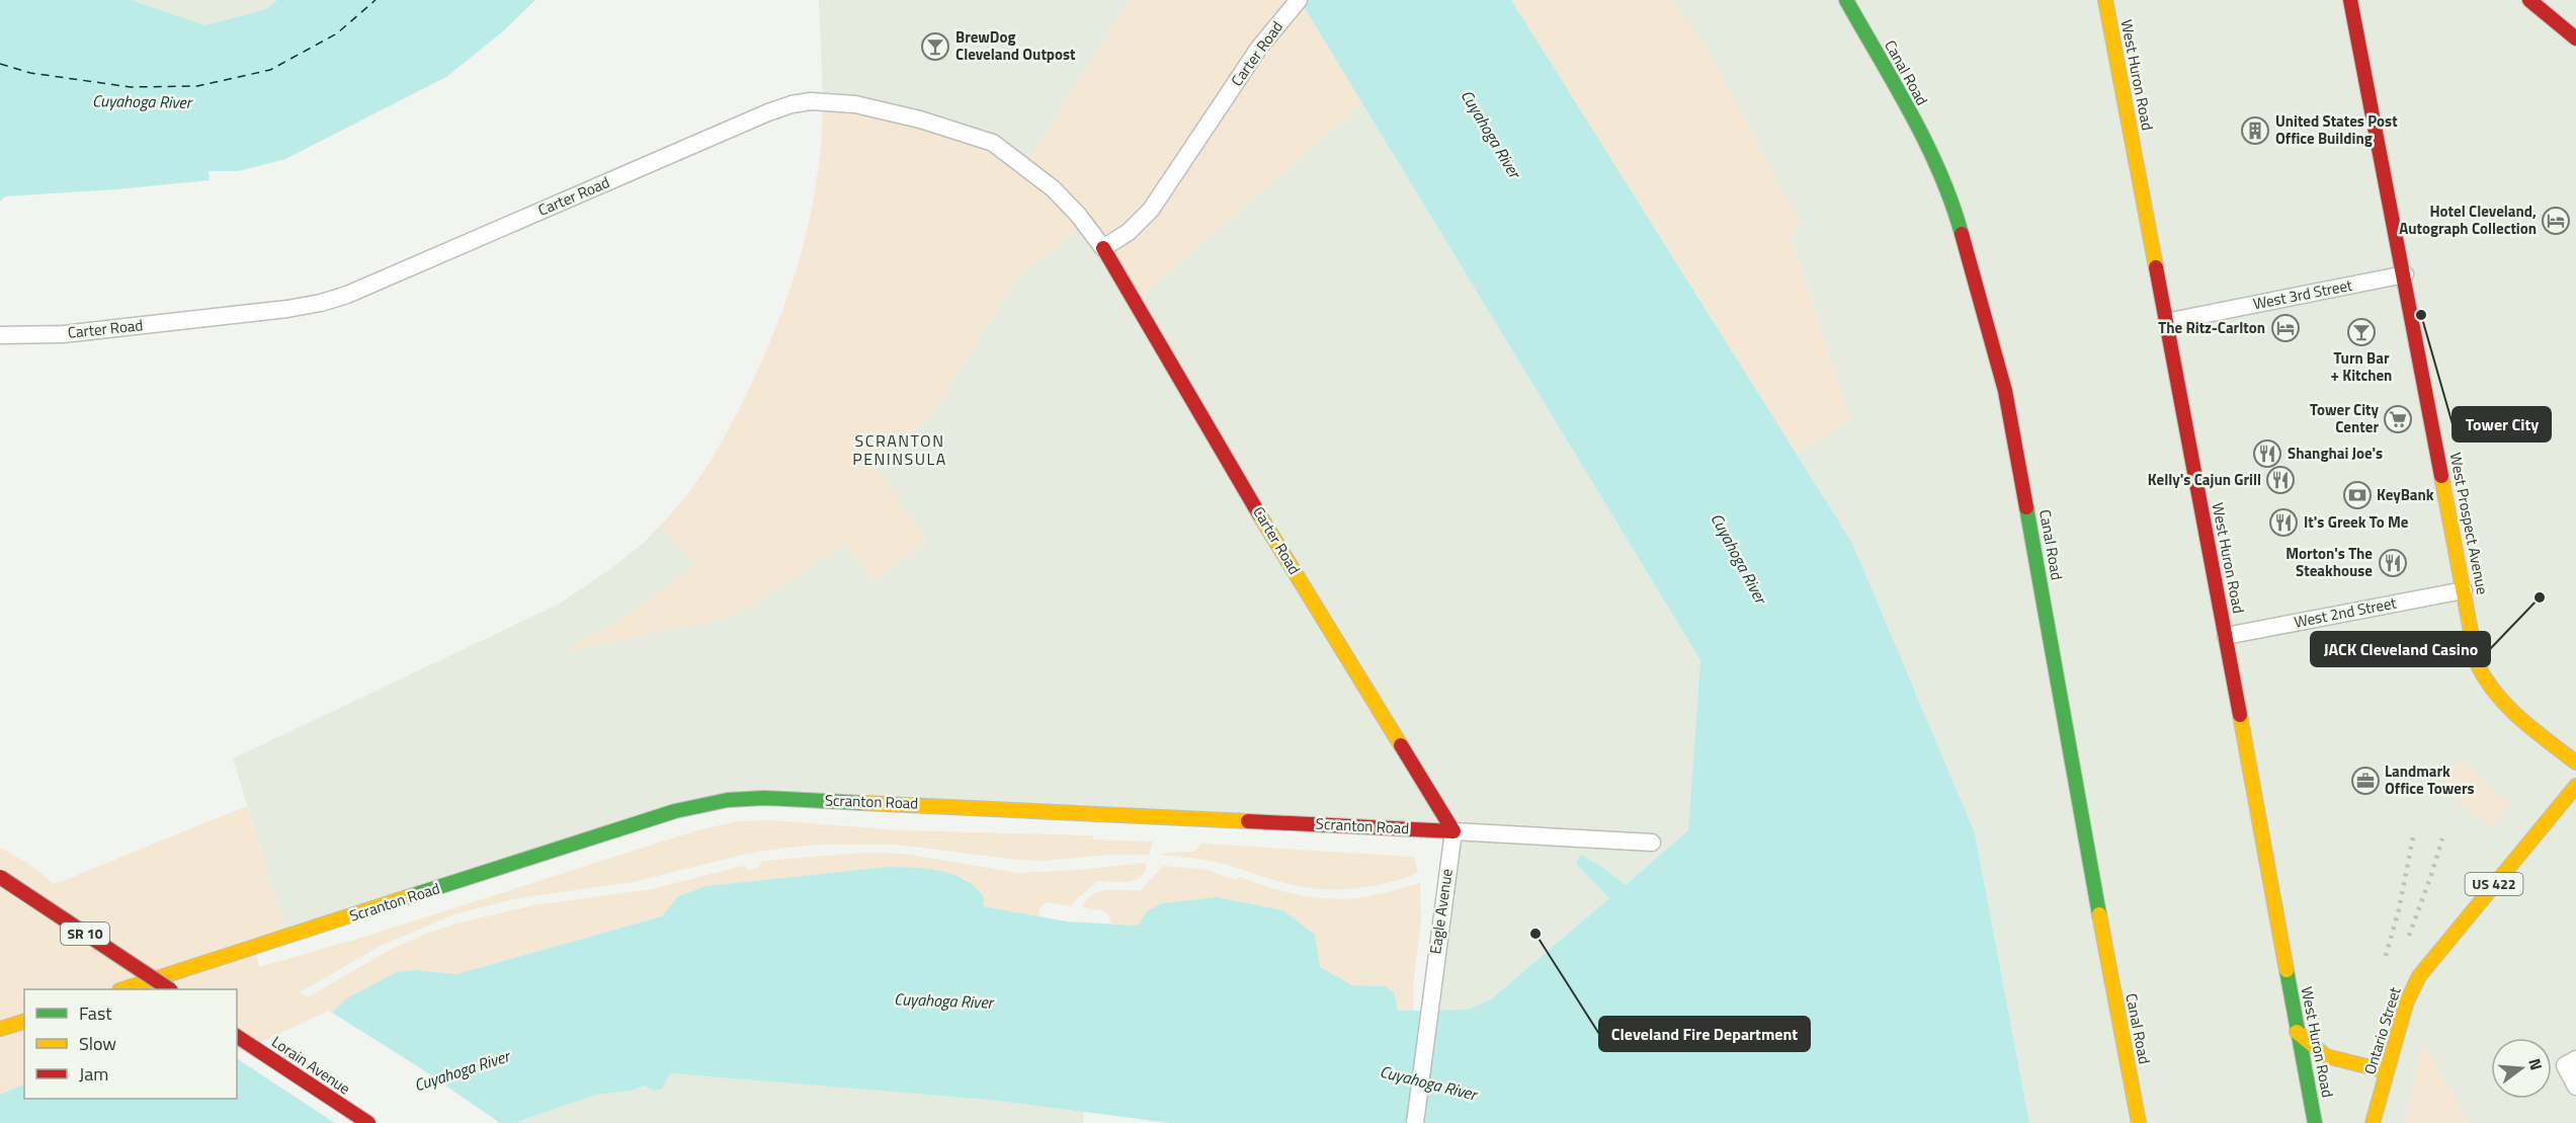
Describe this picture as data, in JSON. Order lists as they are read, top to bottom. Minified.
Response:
{"streets":{"street":["Carter Road","Canal Road","West Huron Road","West 3rd Street","West Prospect Avenue","West 2nd Street","Scranton Road","US 422","Eagle Avenue","SR 10","Ontario Street","Lorain Avenue"]},"crossings":[["Carter Road","Scranton Road"],["Carter Road","Eagle Avenue"],["West Huron Road","West 3rd Street"],["West Huron Road","West 2nd Street"],["West 3rd Street","West Prospect Avenue"],["West Prospect Avenue","West 2nd Street"],["Scranton Road","Eagle Avenue"]],"districts":["SCRANTON PENINSULA"],"water":["Cuyahoga River"],"places":{"bar":["BrewDog Cleveland Outpost","Turn Bar + Kitchen"],"building":["United States Post Office Building"],"hotel":["Hotel Cleveland, Autograph Collection","The Ritz-Carlton"],"other":["Tower City","JACK Cleveland Casino","Cleveland Fire Department"],"supermarket":["Tower City Center"],"restaurant":["Shanghai Joe's","Kelly's Cajun Grill","It's Greek To Me","Morton's The Steakhouse"],"bank":["KeyBank"],"office":["Landmark Office Towers"]},"legend":["Fast","Slow","Jam"],"north":"right"}
